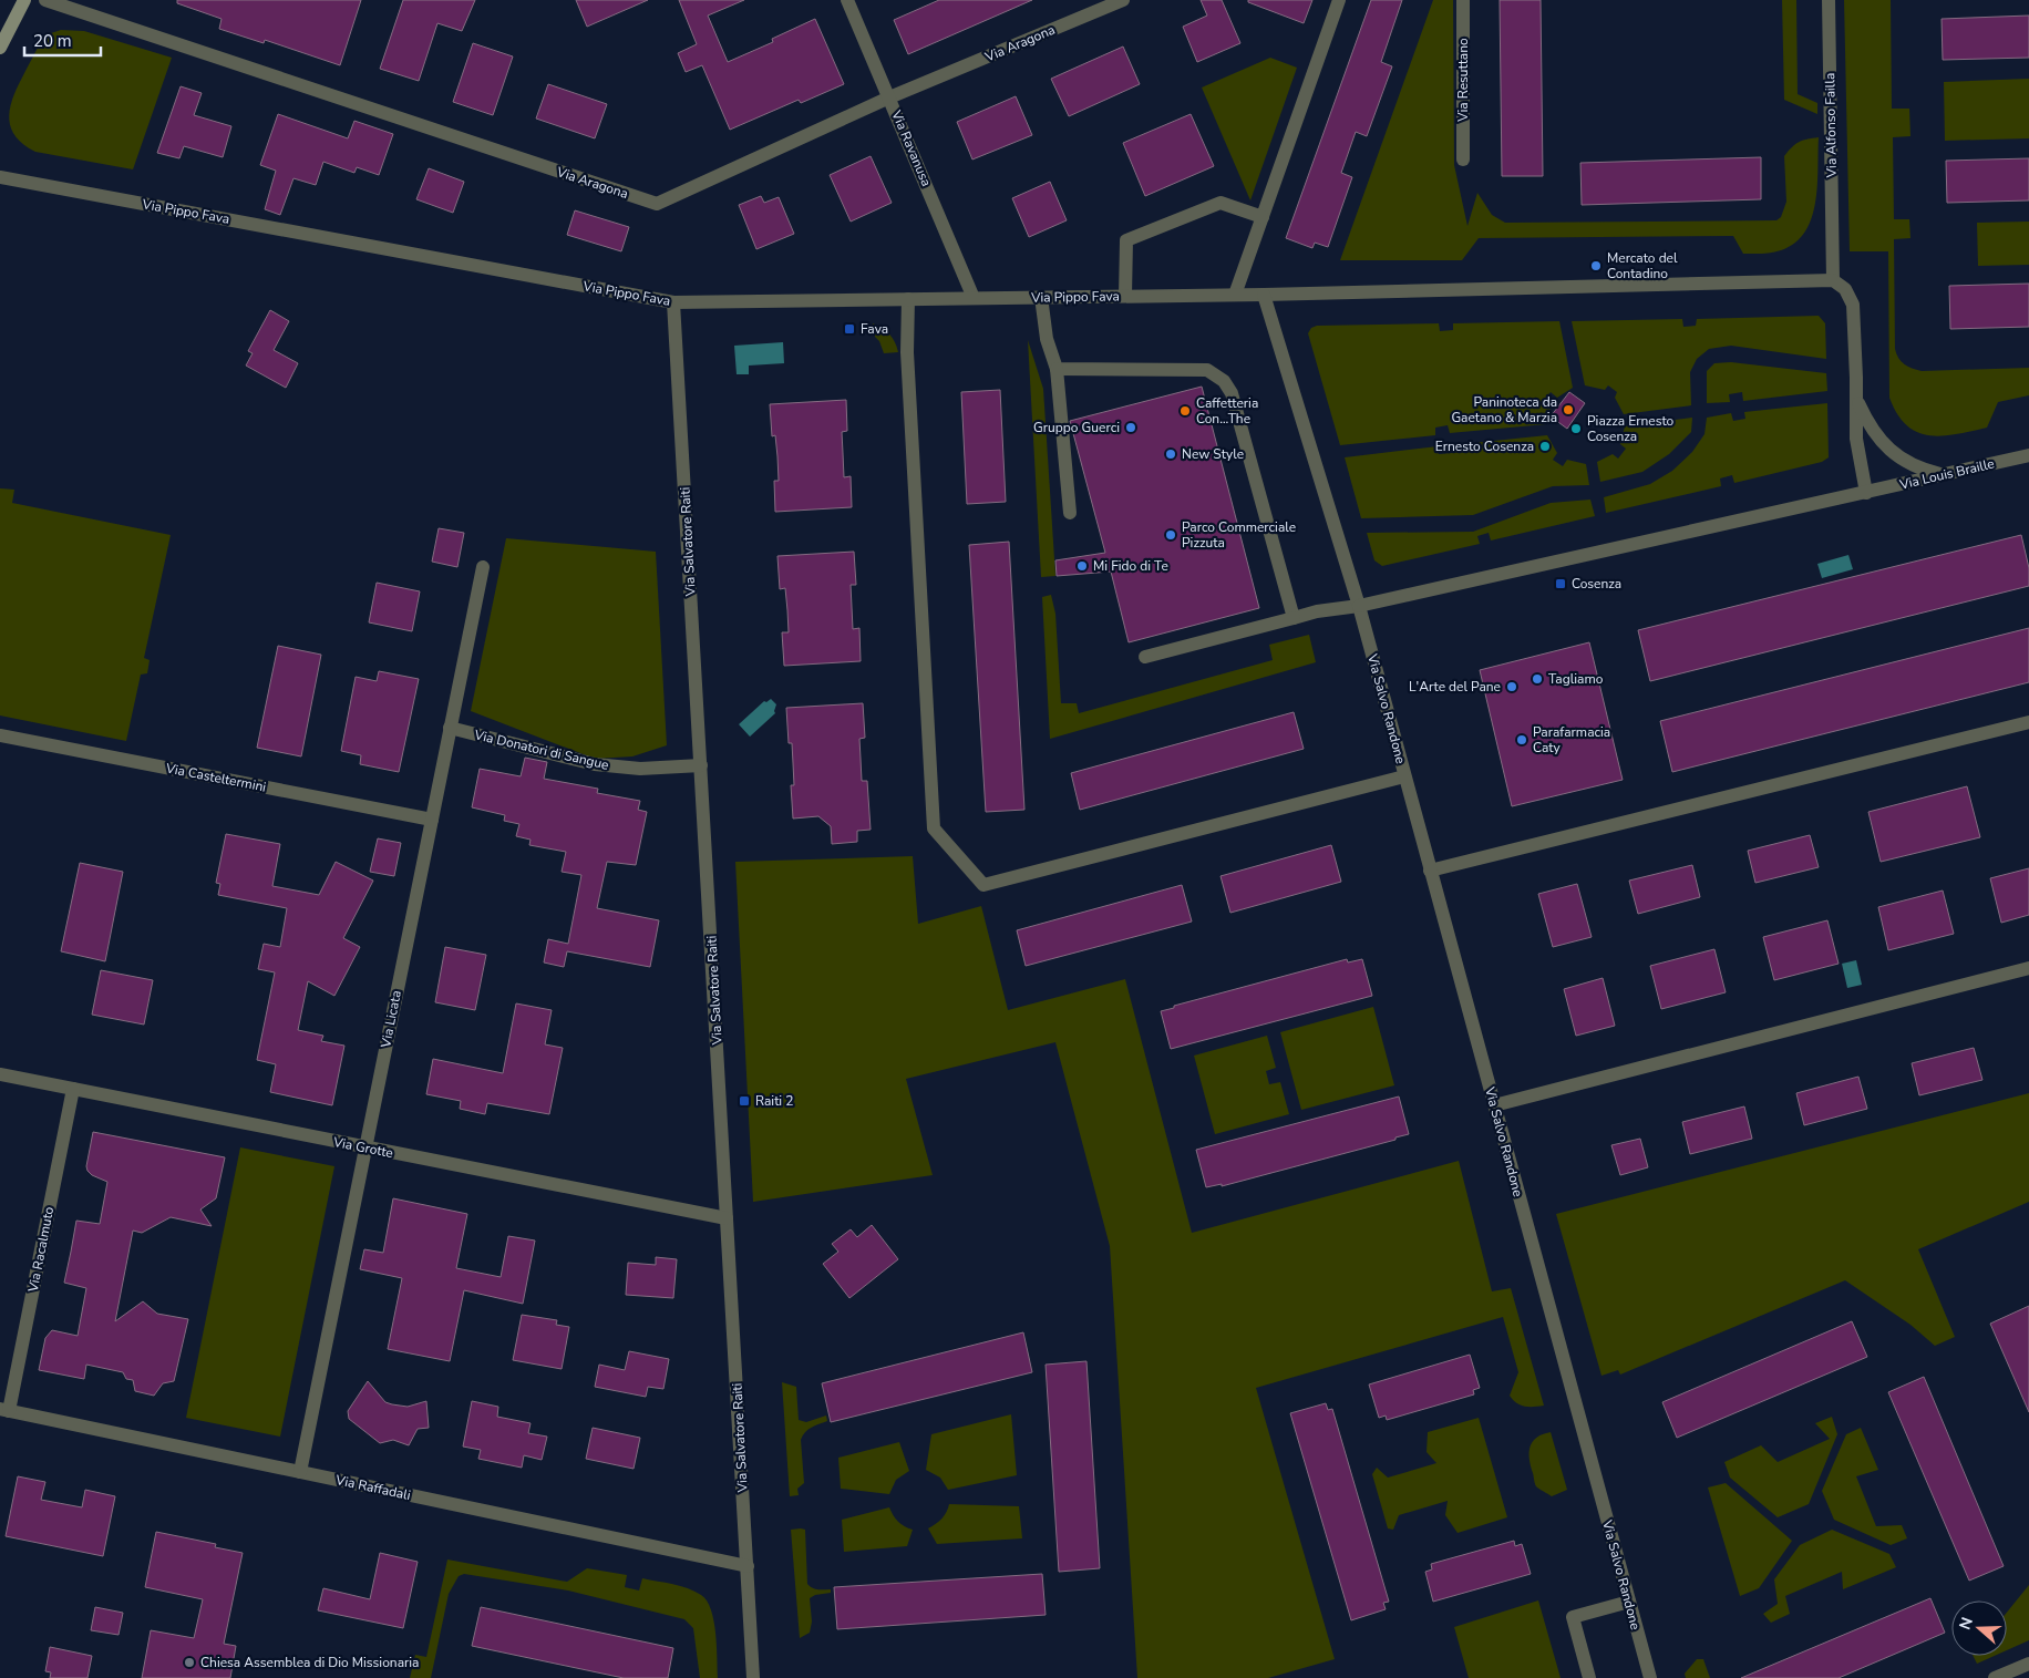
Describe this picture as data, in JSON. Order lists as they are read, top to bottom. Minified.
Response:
{"streets":{"street":["Via Aragona","Via Resuttano","Via Alfonso Failla","Via Ravanusa","Via Pippo Fava","Via Louis Braille","Via Salvatore Raiti","Via Salvo Randone","Via Donatori di Sangue","Via Casteltermini","Via Licata","Via Grotte","Via Racalmuto","Via Raffadali"]},"crossings":[["Via Aragona","Via Ravanusa"],["Via Alfonso Failla","Via Pippo Fava"],["Via Ravanusa","Via Pippo Fava"],["Via Pippo Fava","Via Salvatore Raiti"],["Via Pippo Fava","Via Salvo Randone"],["Via Louis Braille","Via Salvo Randone"],["Via Salvatore Raiti","Via Donatori di Sangue"],["Via Salvatore Raiti","Via Grotte"],["Via Salvatore Raiti","Via Raffadali"],["Via Donatori di Sangue","Via Licata"],["Via Casteltermini","Via Licata"],["Via Licata","Via Grotte"],["Via Licata","Via Raffadali"],["Via Grotte","Via Racalmuto"],["Via Racalmuto","Via Raffadali"]],"places":{"other":["Mercato del Contadino","Paninoteca da Gaetano & Marzia","Caffetteria Con...The","Gruppo Guerci","Piazza Ernesto Cosenza","Ernesto Cosenza","New Style","Parco Commerciale Pizzuta","Mi Fido di Te","Tagliamo","L'Arte del Pane","Parafarmacia Caty","Chiesa Assemblea di Dio Missionaria"],"transit":["Fava","Cosenza","Raiti 2"]},"scale_bar":"20 m","north":"left"}
